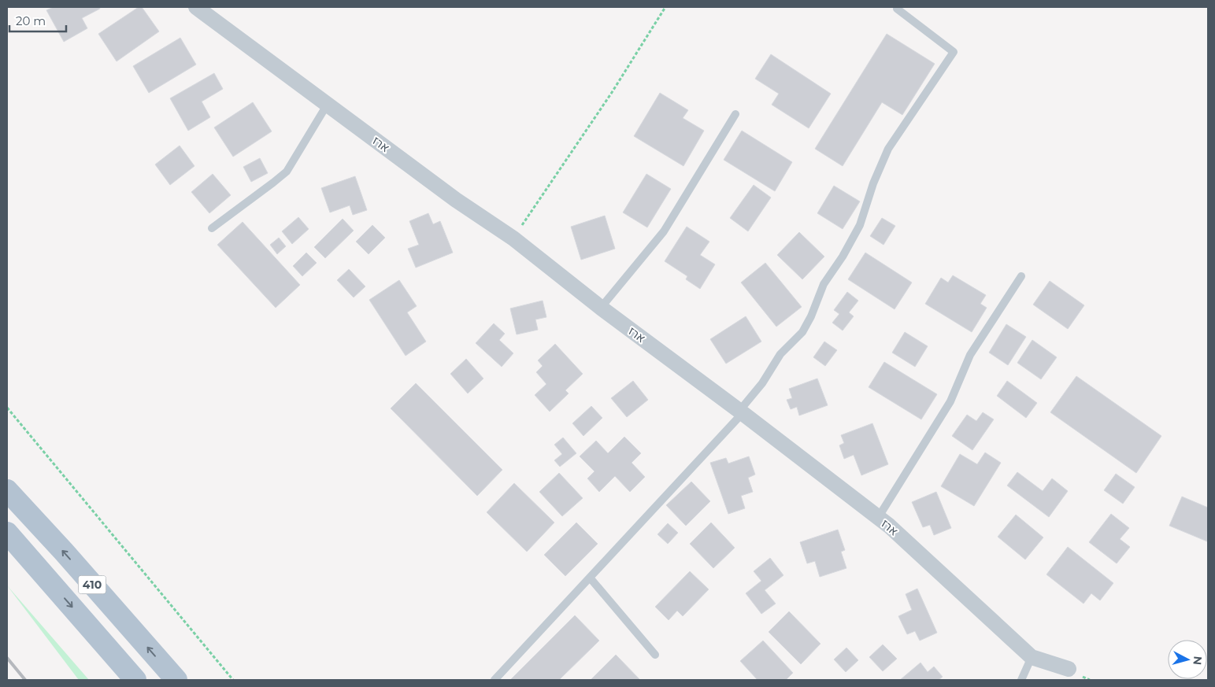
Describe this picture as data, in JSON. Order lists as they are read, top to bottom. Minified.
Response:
{"streets":{"main road":["410"],"street":["ארז"]},"scale_bar":"20 m","north":"right"}
